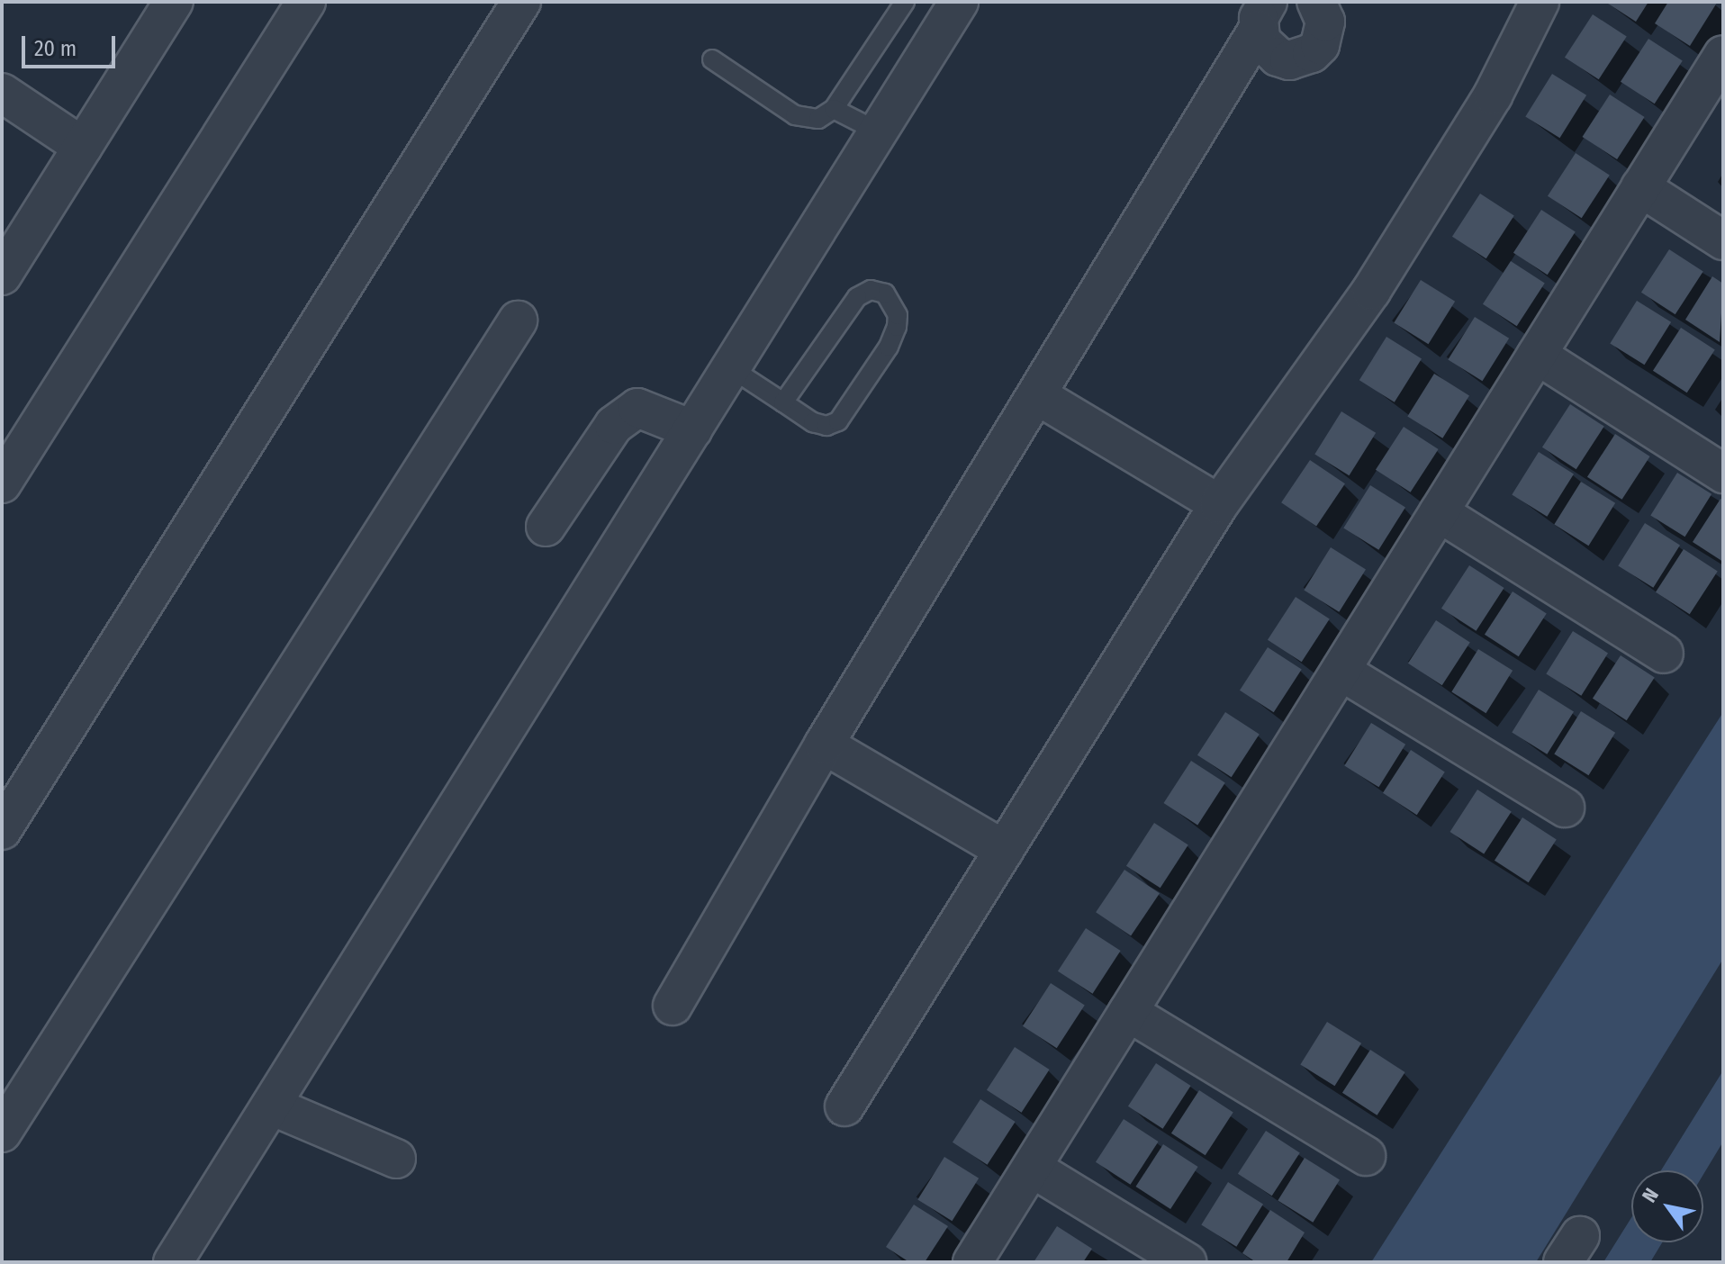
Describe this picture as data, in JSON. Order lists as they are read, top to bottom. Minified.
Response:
{"scale_bar":"20 m","north":"top left"}
